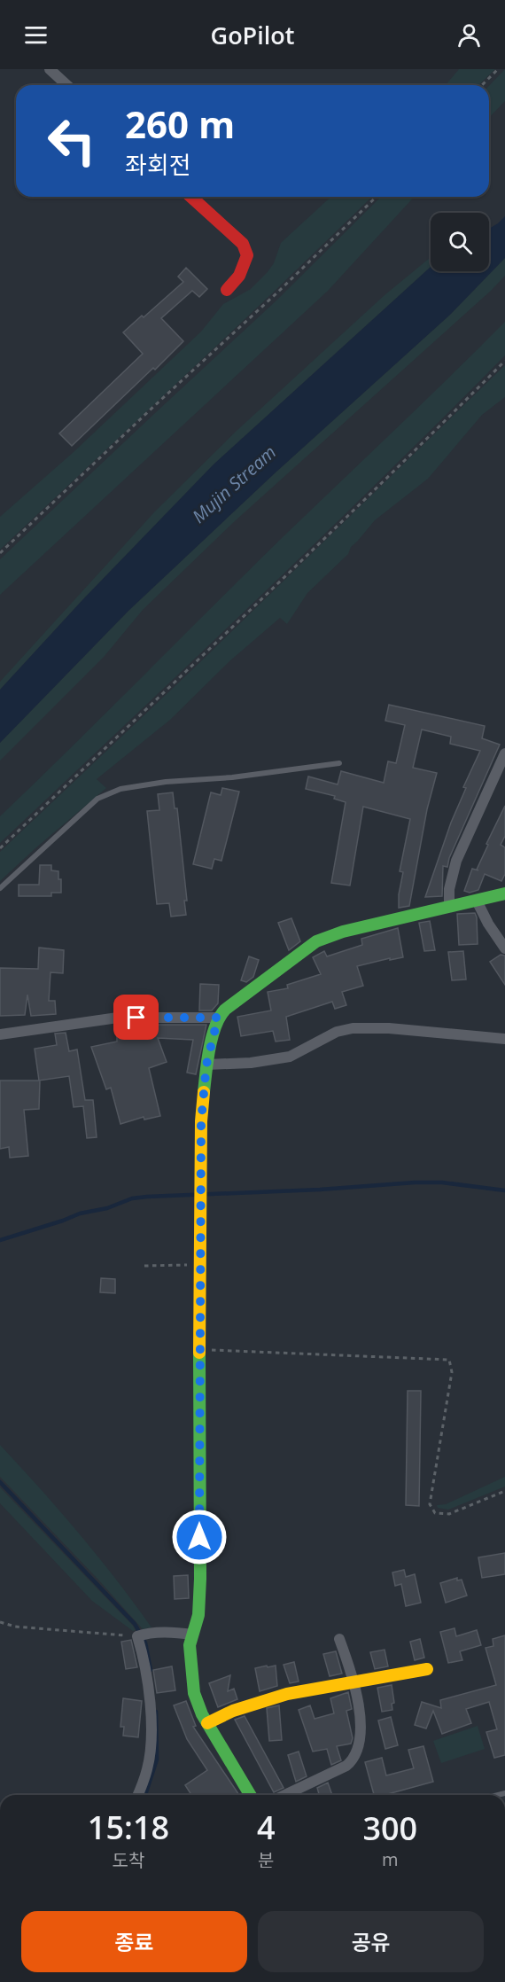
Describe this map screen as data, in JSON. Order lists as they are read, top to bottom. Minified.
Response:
{"water":["Mujin Stream"],"page":{"header":"GoPilot","turn":["260 m","좌회전"],"eta":["15:18","도착","4","분","300","m"],"buttons":["종료","공유"]}}
